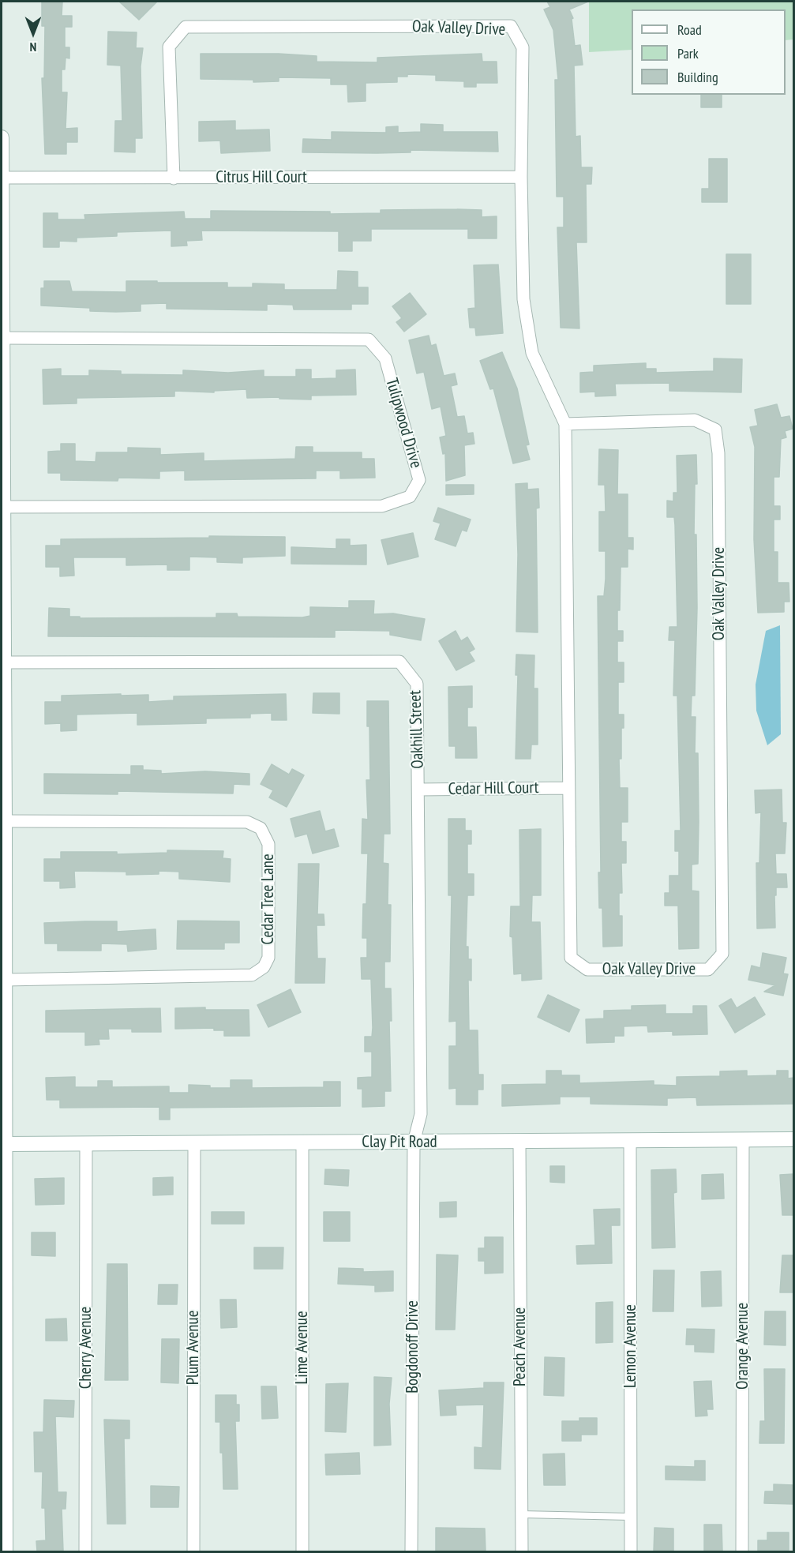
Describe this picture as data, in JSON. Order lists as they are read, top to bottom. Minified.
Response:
{"streets":{"street":["Oak Valley Drive","Citrus Hill Court","Tulipwood Drive","Oakhill Street","Cedar Hill Court","Cedar Tree Lane","Clay Pit Road","Lemon Avenue","Orange Avenue","Bogdonoff Drive","Peach Avenue","Cherry Avenue","Plum Avenue","Lime Avenue"]},"crossings":[["Oak Valley Drive","Citrus Hill Court"],["Oak Valley Drive","Cedar Hill Court"],["Oakhill Street","Cedar Hill Court"],["Oakhill Street","Clay Pit Road"],["Oakhill Street","Bogdonoff Drive"],["Clay Pit Road","Lemon Avenue"],["Clay Pit Road","Orange Avenue"],["Clay Pit Road","Bogdonoff Drive"],["Clay Pit Road","Peach Avenue"],["Clay Pit Road","Cherry Avenue"],["Clay Pit Road","Plum Avenue"],["Clay Pit Road","Lime Avenue"]],"legend":["Road","Park","Building"],"north":"bottom"}
